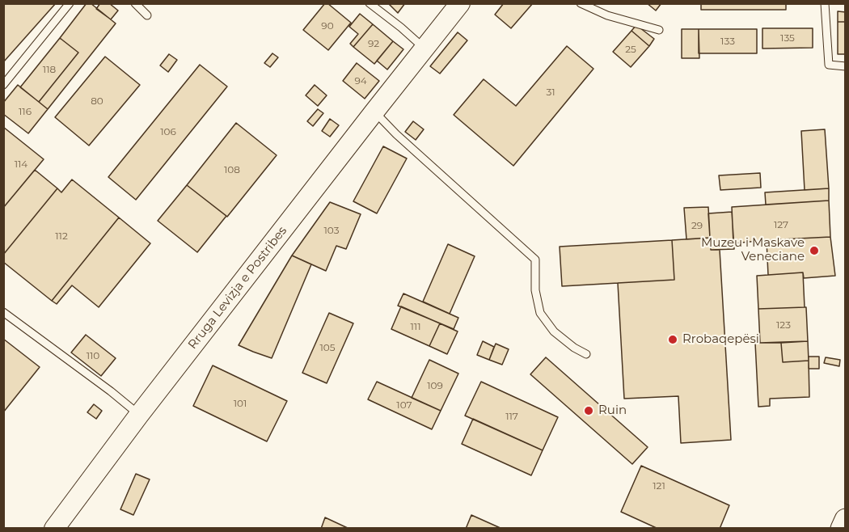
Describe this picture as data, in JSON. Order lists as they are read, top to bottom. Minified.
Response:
{"streets":{"street":["Rruga Levizja e Postribes"]},"places":["Muzeu i Maskave Veneciane","Rrobaqepësi","Ruin"],"house_numbers":["90","135","133","92","25","118","94","31","80","116","106","114","108","127","29","103","112","123","111","105","110","109","101","107","117","121"]}
